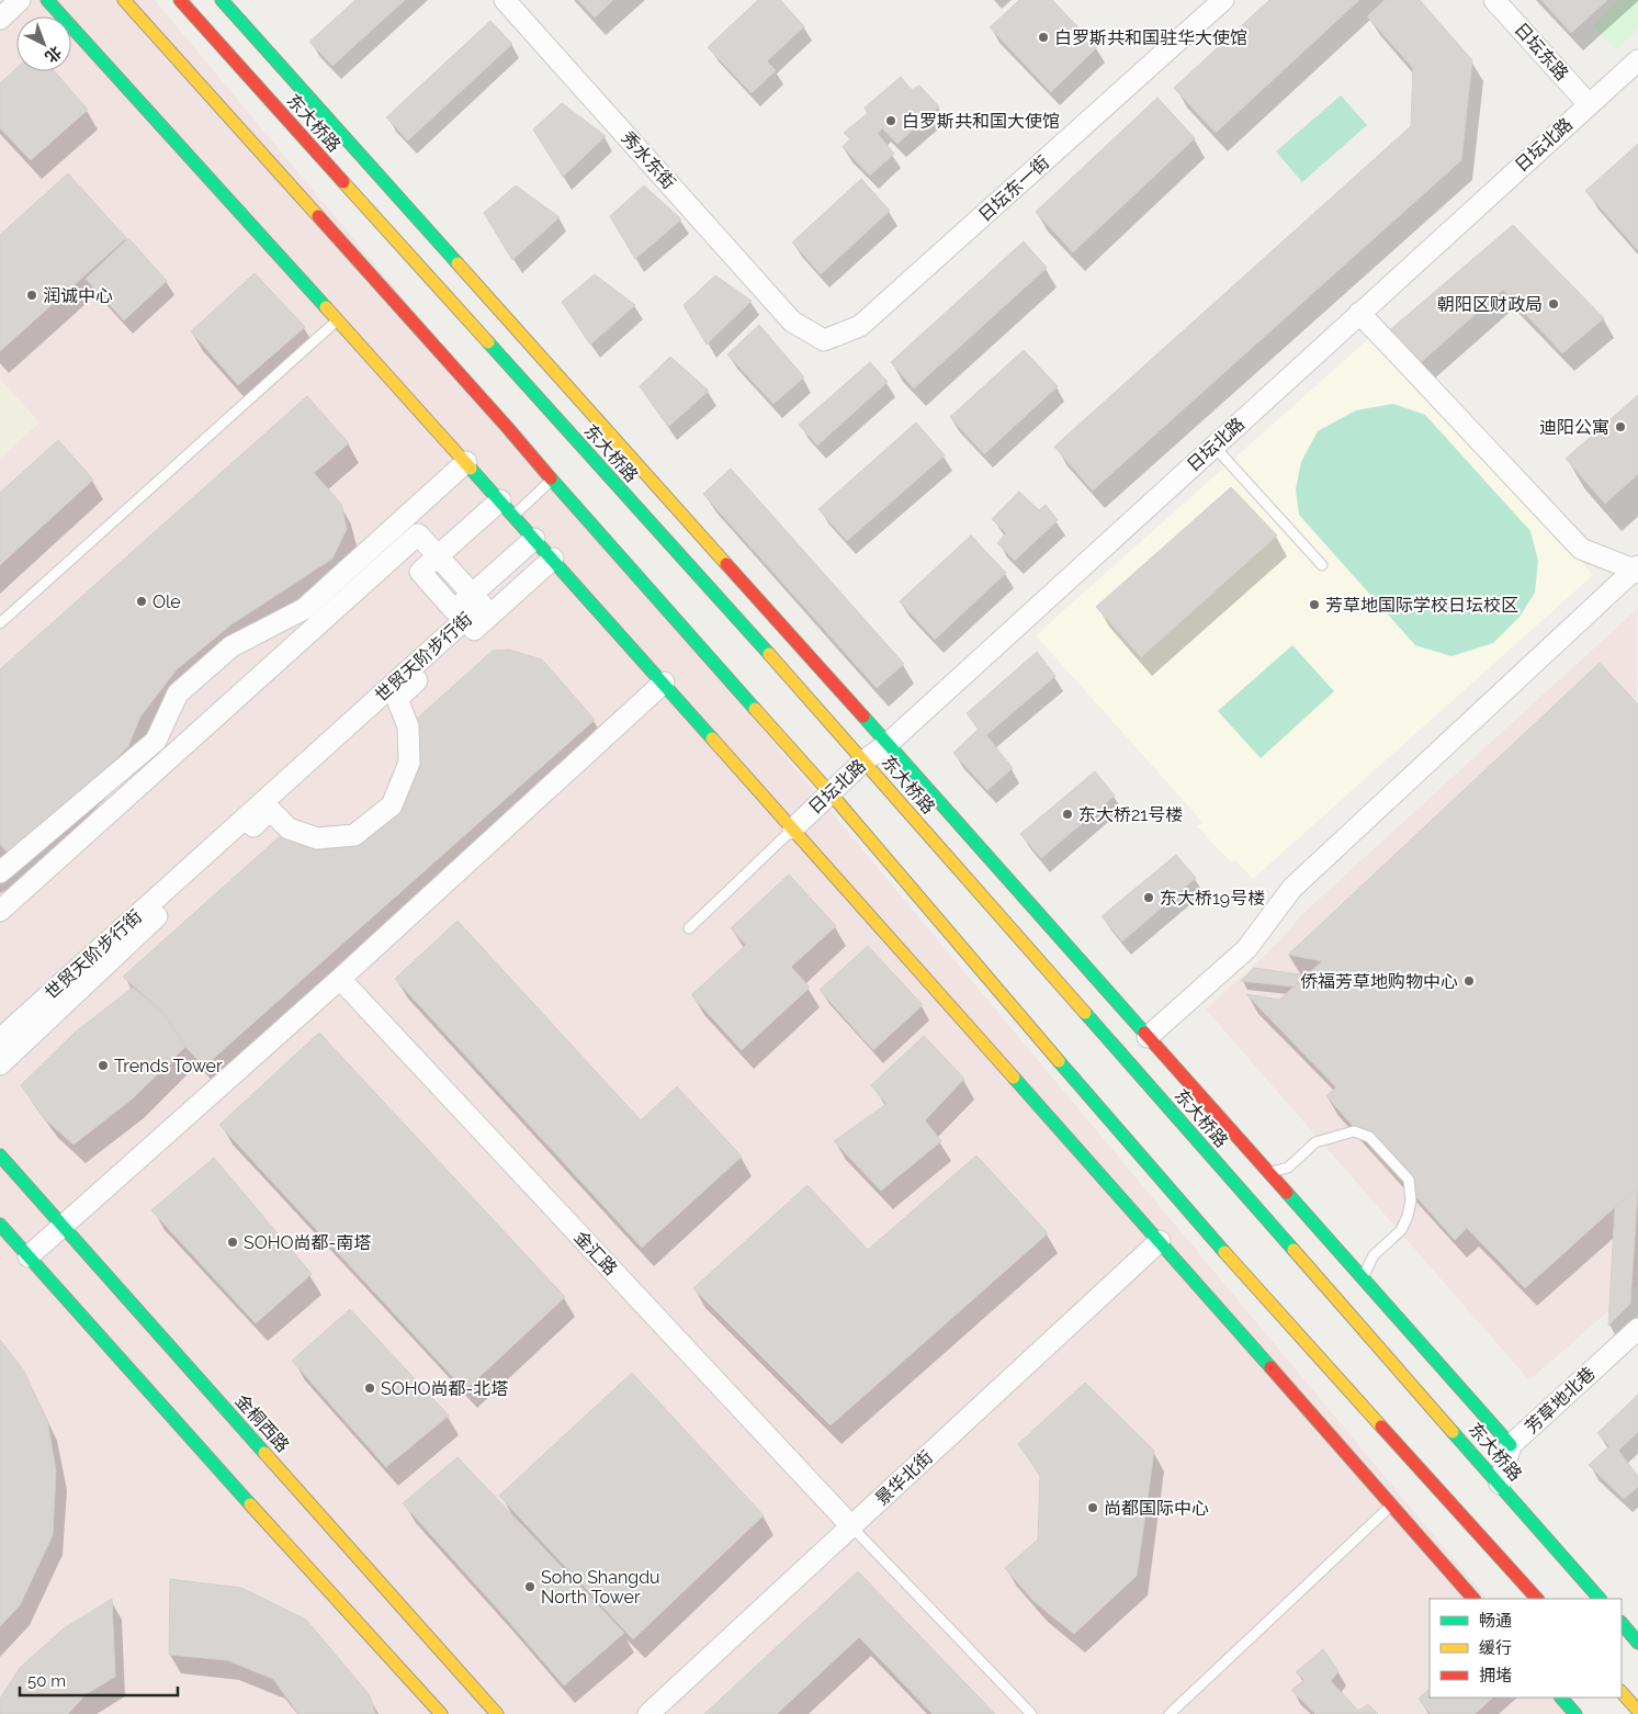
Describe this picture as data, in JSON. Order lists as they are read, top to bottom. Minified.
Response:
{"streets":{"main road":["东大桥路","金桐西路"],"street":["日坛东路","日坛北路","秀水东街","日坛东一街","世贸天阶步行街","金汇路","芳草地北巷","景华北街"]},"crossings":[["日坛东路","日坛北路"],["东大桥路","日坛北路"],["东大桥路","芳草地北巷"],["秀水东街","日坛东一街"],["金汇路","景华北街"]],"places":["白罗斯共和国驻华大使馆","白罗斯共和国大使馆","润诚中心","朝阳区财政局","迪阳公寓","Ole","芳草地国际学校日坛校区","东大桥21号楼","东大桥19号楼","侨福芳草地购物中心","Trends Tower","SOHO尚都-南塔","SOHO尚都-北塔","尚都国际中心","Soho Shangdu North Tower"],"legend":["畅通","缓行","拥堵"],"scale_bar":"50 m","north":"bottom right"}
